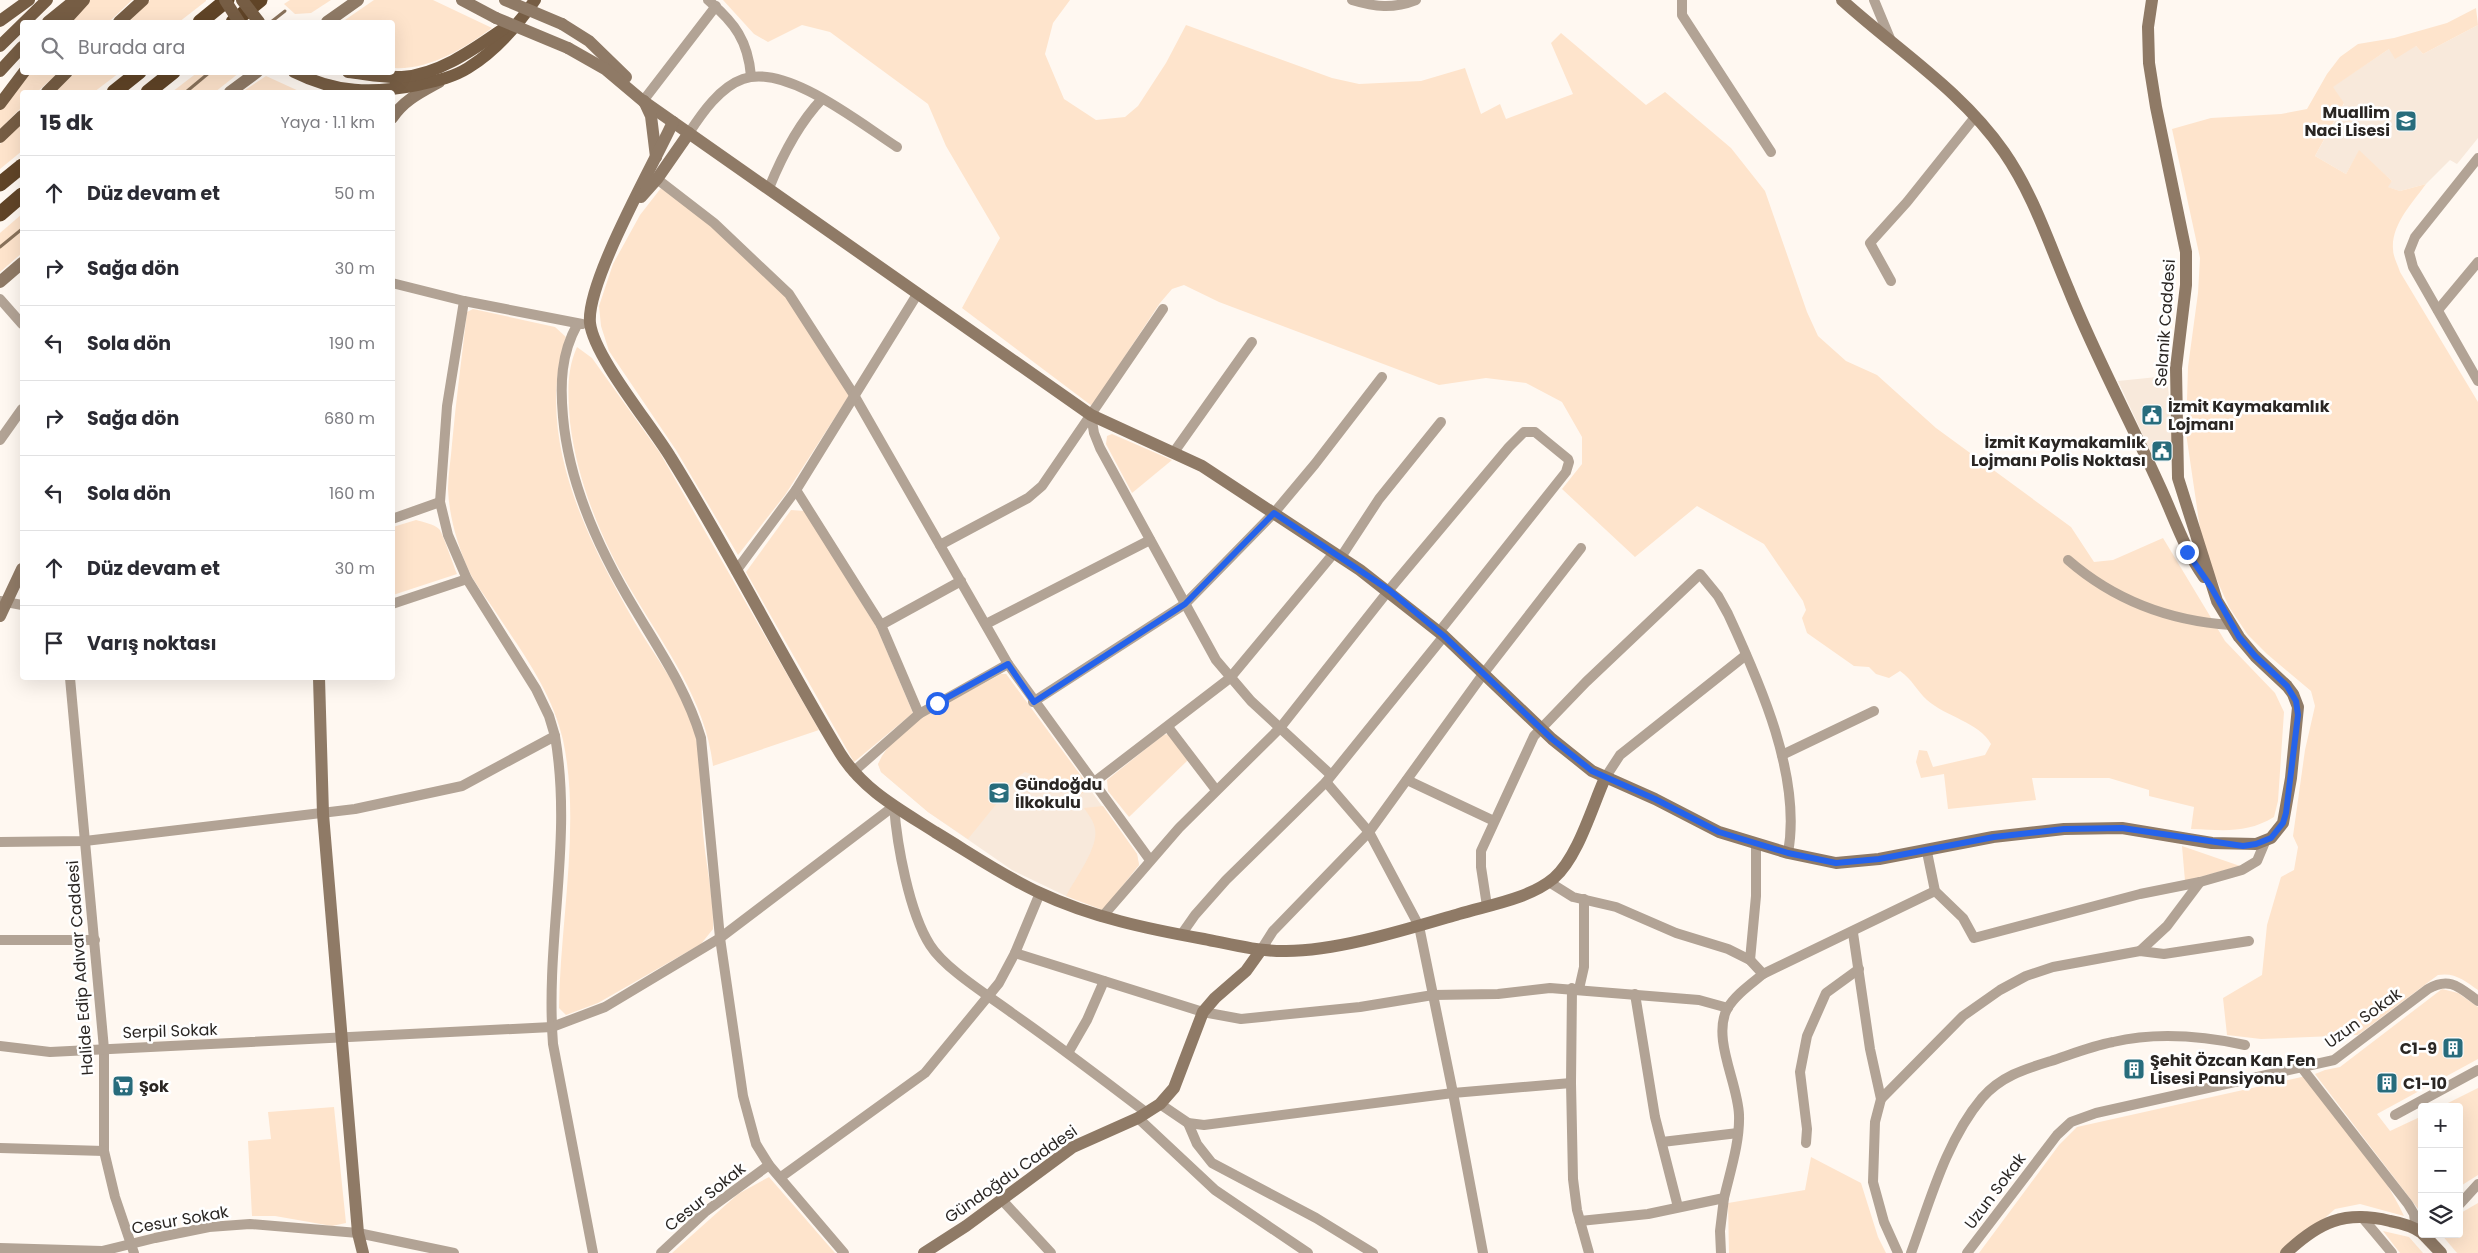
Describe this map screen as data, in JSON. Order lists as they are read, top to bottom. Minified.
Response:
{"streets":{"street":["Selanik Caddesi","Halide Edip Adıvar Caddesi","Uzun Sokak","Serpil Sokak","Gündoğdu Caddesi","Cesur Sokak"]},"crossings":[["Halide Edip Adıvar Caddesi","Serpil Sokak"],["Halide Edip Adıvar Caddesi","Cesur Sokak"]],"places":{"school or university":["Muallim Naci Lisesi","Gündoğdu İlkokulu"],"public building":["İzmit Kaymakamlık Lojmanı","İzmit Kaymakamlık Lojmanı Polis Noktası"],"building":["C1-9","Şehit Özcan Kan Fen Lisesi Pansiyonu","C1-10"],"supermarket":["Şok"]},"page":{"search":"Burada ara","heading":["15 dk","Yaya · 1.1 km"],"list":[["Düz devam et","50 m"],["Sağa dön","30 m"],["Sola dön","190 m"],["Sağa dön","680 m"],["Sola dön","160 m"],["Düz devam et","30 m"],"Varış noktası"],"map_buttons":["+","−"]}}
